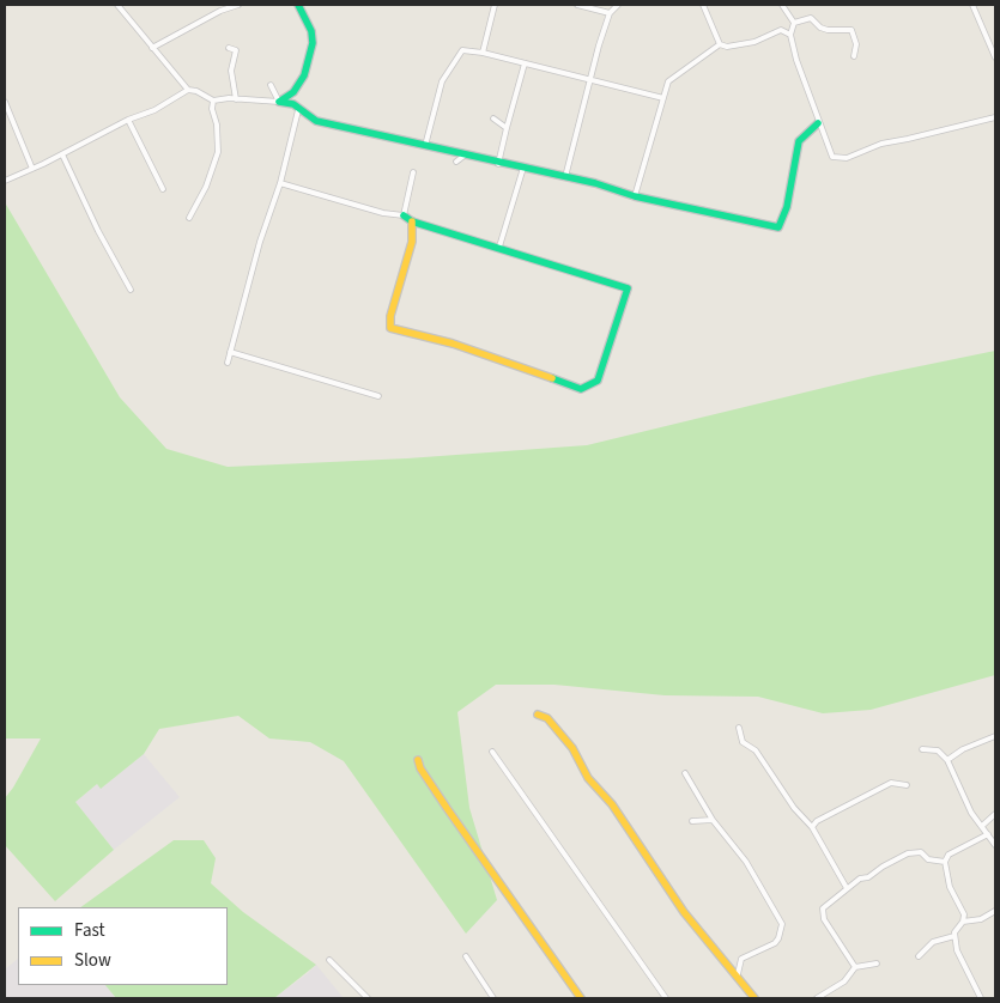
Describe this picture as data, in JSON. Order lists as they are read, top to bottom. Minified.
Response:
{"legend":["Fast","Slow"]}
